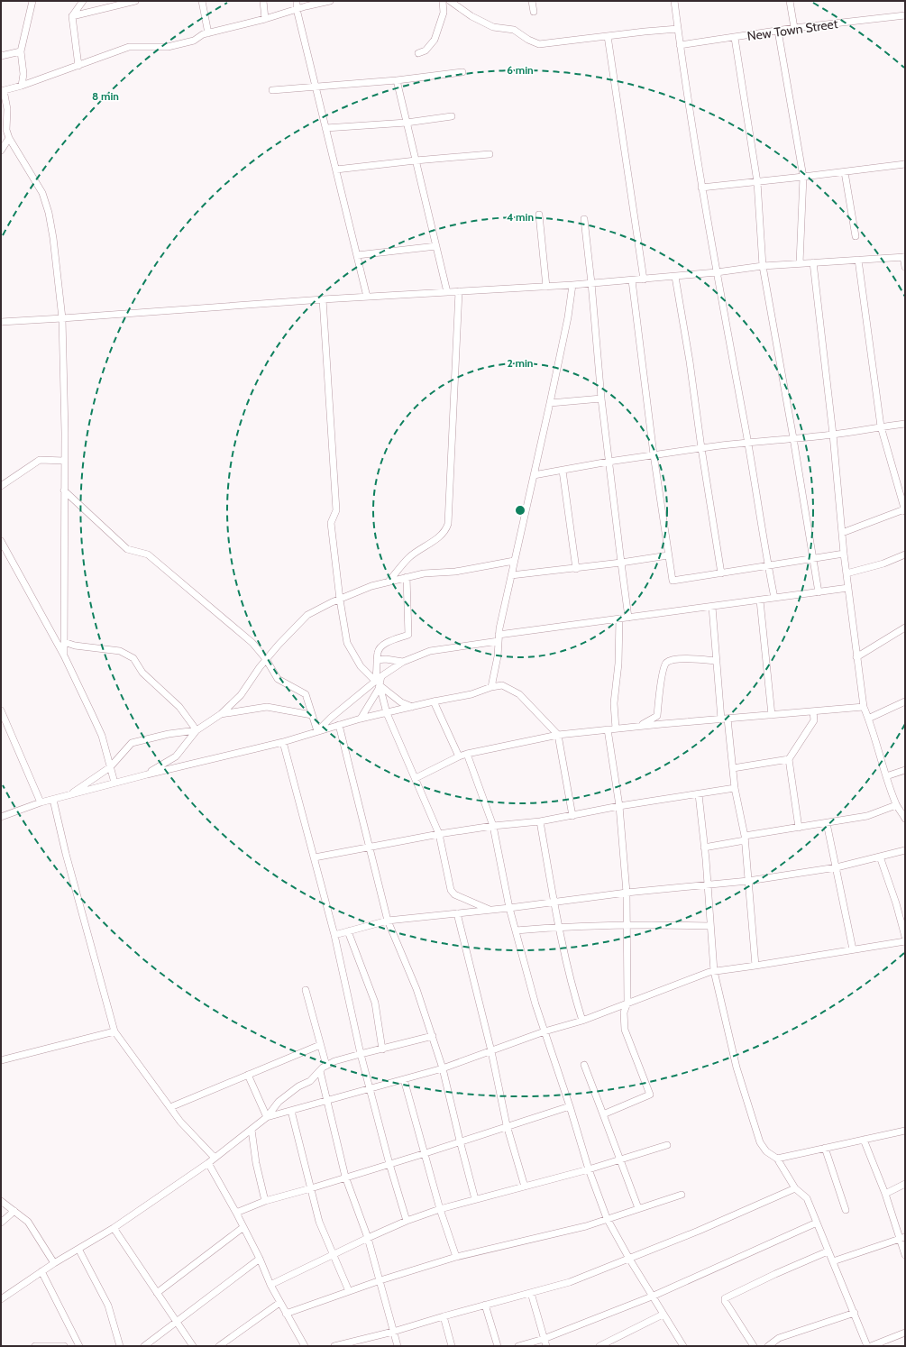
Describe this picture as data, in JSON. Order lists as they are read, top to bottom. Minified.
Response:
{"streets":{"street":["New Town Street"]},"rings":["6 min","8 min","4 min","2 min"]}
